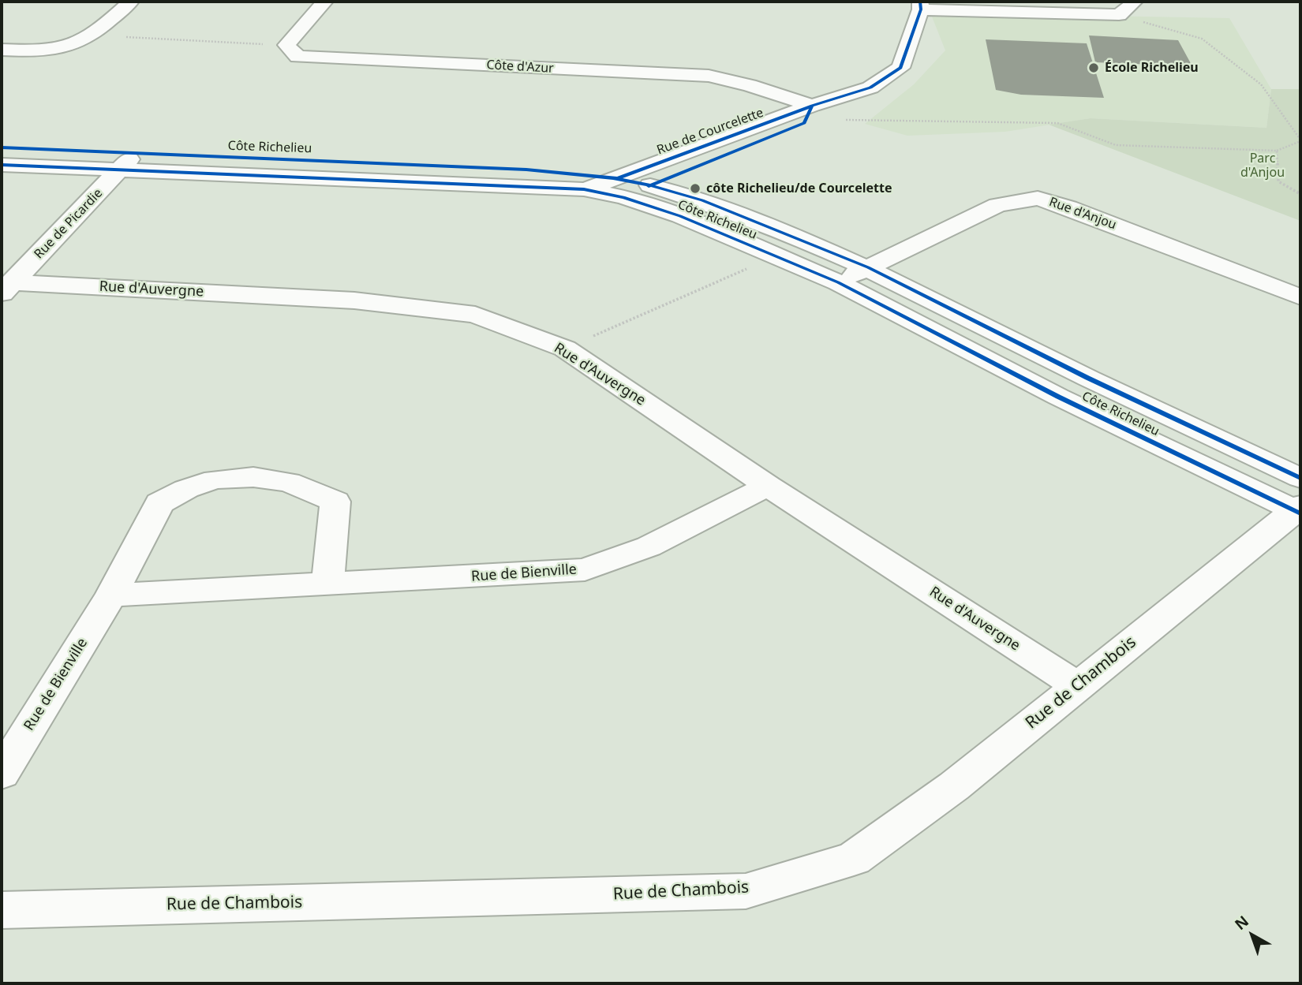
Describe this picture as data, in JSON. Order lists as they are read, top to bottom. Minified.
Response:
{"streets":{"street":["Côte d'Azur","Rue de Courcelette","Côte Richelieu","Rue d'Anjou","Rue de Picardie","Rue d'Auvergne","Rue de Bienville","Rue de Chambois"]},"crossings":[["Côte d'Azur","Rue de Courcelette"],["Rue de Courcelette","Côte Richelieu"],["Côte Richelieu","Rue d'Anjou"],["Côte Richelieu","Rue de Picardie"],["Côte Richelieu","Rue de Chambois"],["Rue de Picardie","Rue d'Auvergne"],["Rue d'Auvergne","Rue de Bienville"],["Rue d'Auvergne","Rue de Chambois"]],"parks":["Parc d'Anjou"],"places":["École Richelieu","côte Richelieu/de Courcelette"],"north":"top left"}
